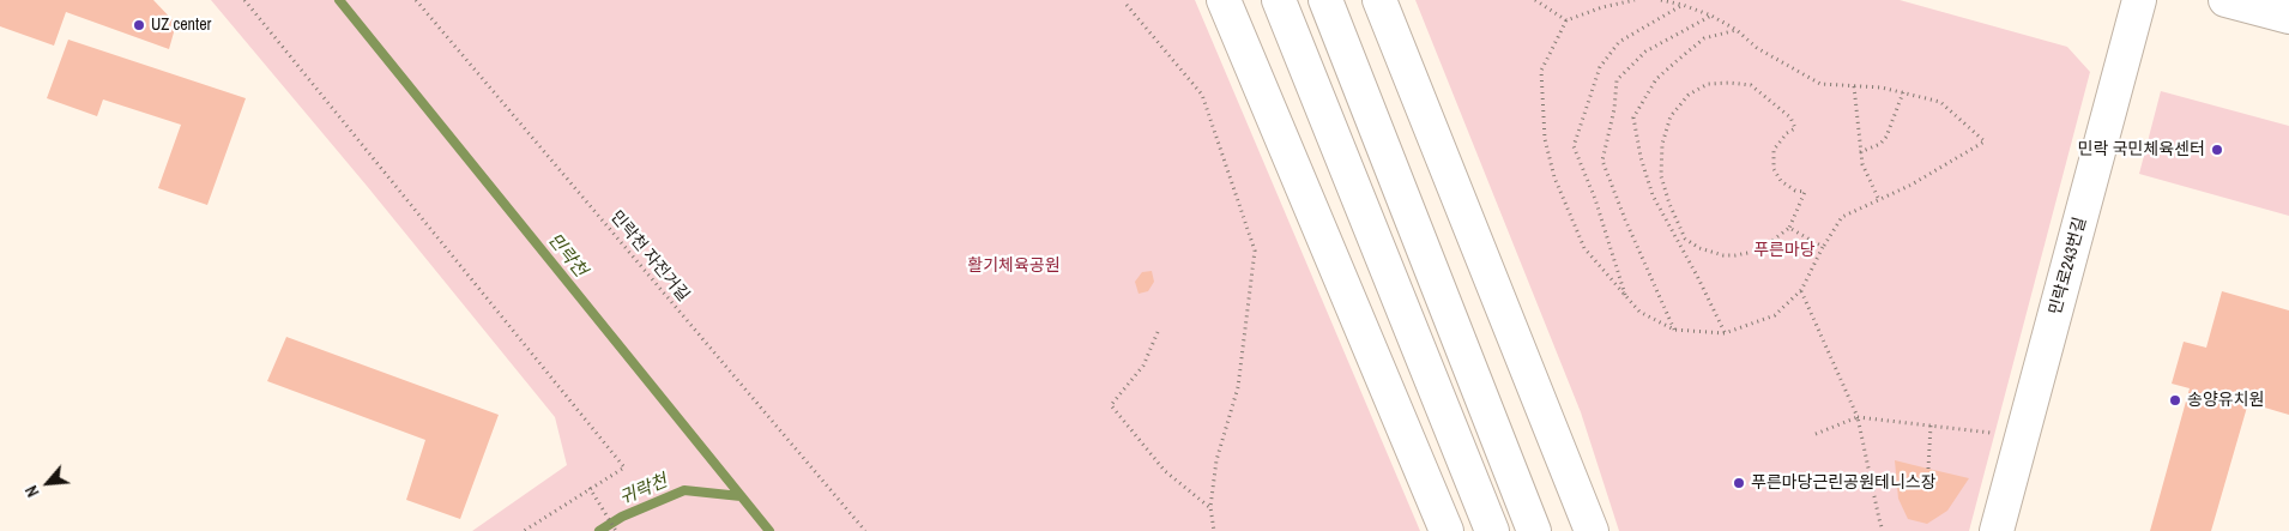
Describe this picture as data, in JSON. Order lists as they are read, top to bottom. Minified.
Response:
{"streets":{"main road":["민락로243번길"],"path":["민락천 자전거길"]},"water":["민락천","귀락천"],"parks":["푸른마당","활기체육공원"],"places":["UZ center","민락 국민체육센터","송양유치원","푸른마당근린공원테니스장"],"north":"bottom left"}
